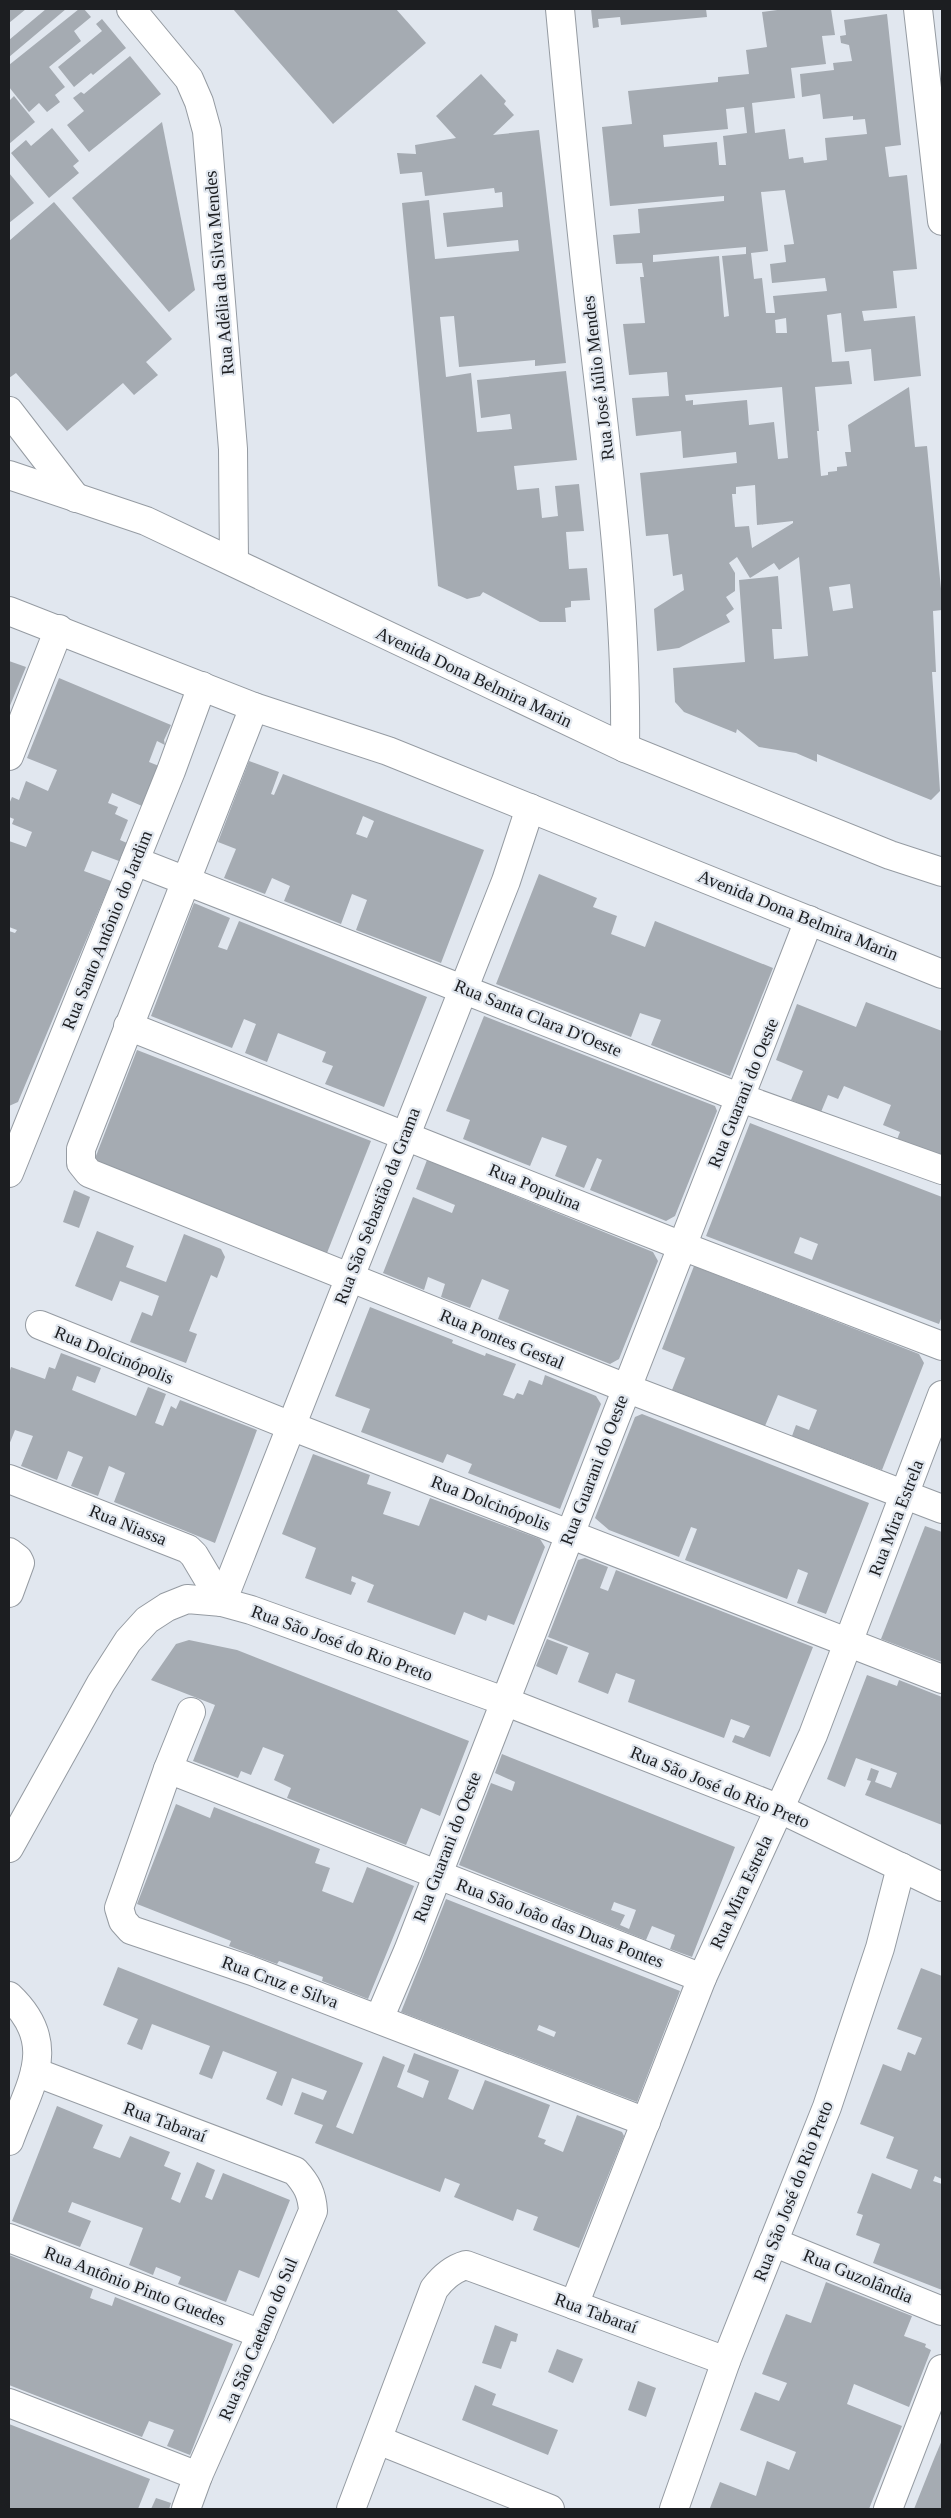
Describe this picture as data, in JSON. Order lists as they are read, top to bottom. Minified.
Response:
{"streets":{"street":["Rua Adélia da Silva Mendes","Rua José Júlio Mendes","Avenida Dona Belmira Marin","Rua Santo Antônio do Jardim","Rua Santa Clara D'Oeste","Rua Guarani do Oeste","Rua Populina","Rua São Sebastião da Grama","Rua Pontes Gestal","Rua Dolcinópolis","Rua Mira Estrela","Rua Niassa","Rua São José do Rio Preto","Rua São João das Duas Pontes","Rua Cruz e Silva","Rua Tabaraí","Rua Guzolândia","Rua Antônio Pinto Guedes","Rua São Caetano do Sul"]},"crossings":[["Rua Adélia da Silva Mendes","Avenida Dona Belmira Marin"],["Rua José Júlio Mendes","Avenida Dona Belmira Marin"],["Avenida Dona Belmira Marin","Rua Santo Antônio do Jardim"],["Avenida Dona Belmira Marin","Rua Guarani do Oeste"],["Avenida Dona Belmira Marin","Rua São Sebastião da Grama"],["Rua Santo Antônio do Jardim","Rua Santa Clara D'Oeste"],["Rua Santa Clara D'Oeste","Rua Guarani do Oeste"],["Rua Santa Clara D'Oeste","Rua São Sebastião da Grama"],["Rua Guarani do Oeste","Rua Populina"],["Rua Guarani do Oeste","Rua Pontes Gestal"],["Rua Guarani do Oeste","Rua Dolcinópolis"],["Rua Guarani do Oeste","Rua São José do Rio Preto"],["Rua Guarani do Oeste","Rua São João das Duas Pontes"],["Rua Guarani do Oeste","Rua Cruz e Silva"],["Rua Populina","Rua São Sebastião da Grama"],["Rua Populina","Rua Pontes Gestal"],["Rua São Sebastião da Grama","Rua Pontes Gestal"],["Rua São Sebastião da Grama","Rua Dolcinópolis"],["Rua São Sebastião da Grama","Rua Niassa"],["Rua São Sebastião da Grama","Rua São José do Rio Preto"],["Rua Pontes Gestal","Rua Mira Estrela"],["Rua Dolcinópolis","Rua Mira Estrela"],["Rua Mira Estrela","Rua São José do Rio Preto"],["Rua Mira Estrela","Rua São João das Duas Pontes"],["Rua Mira Estrela","Rua Cruz e Silva"],["Rua Mira Estrela","Rua Tabaraí"],["Rua Niassa","Rua São José do Rio Preto"],["Rua São José do Rio Preto","Rua Tabaraí"],["Rua São José do Rio Preto","Rua Guzolândia"],["Rua São João das Duas Pontes","Rua Cruz e Silva"],["Rua Tabaraí","Rua São Caetano do Sul"],["Rua Antônio Pinto Guedes","Rua São Caetano do Sul"]]}
